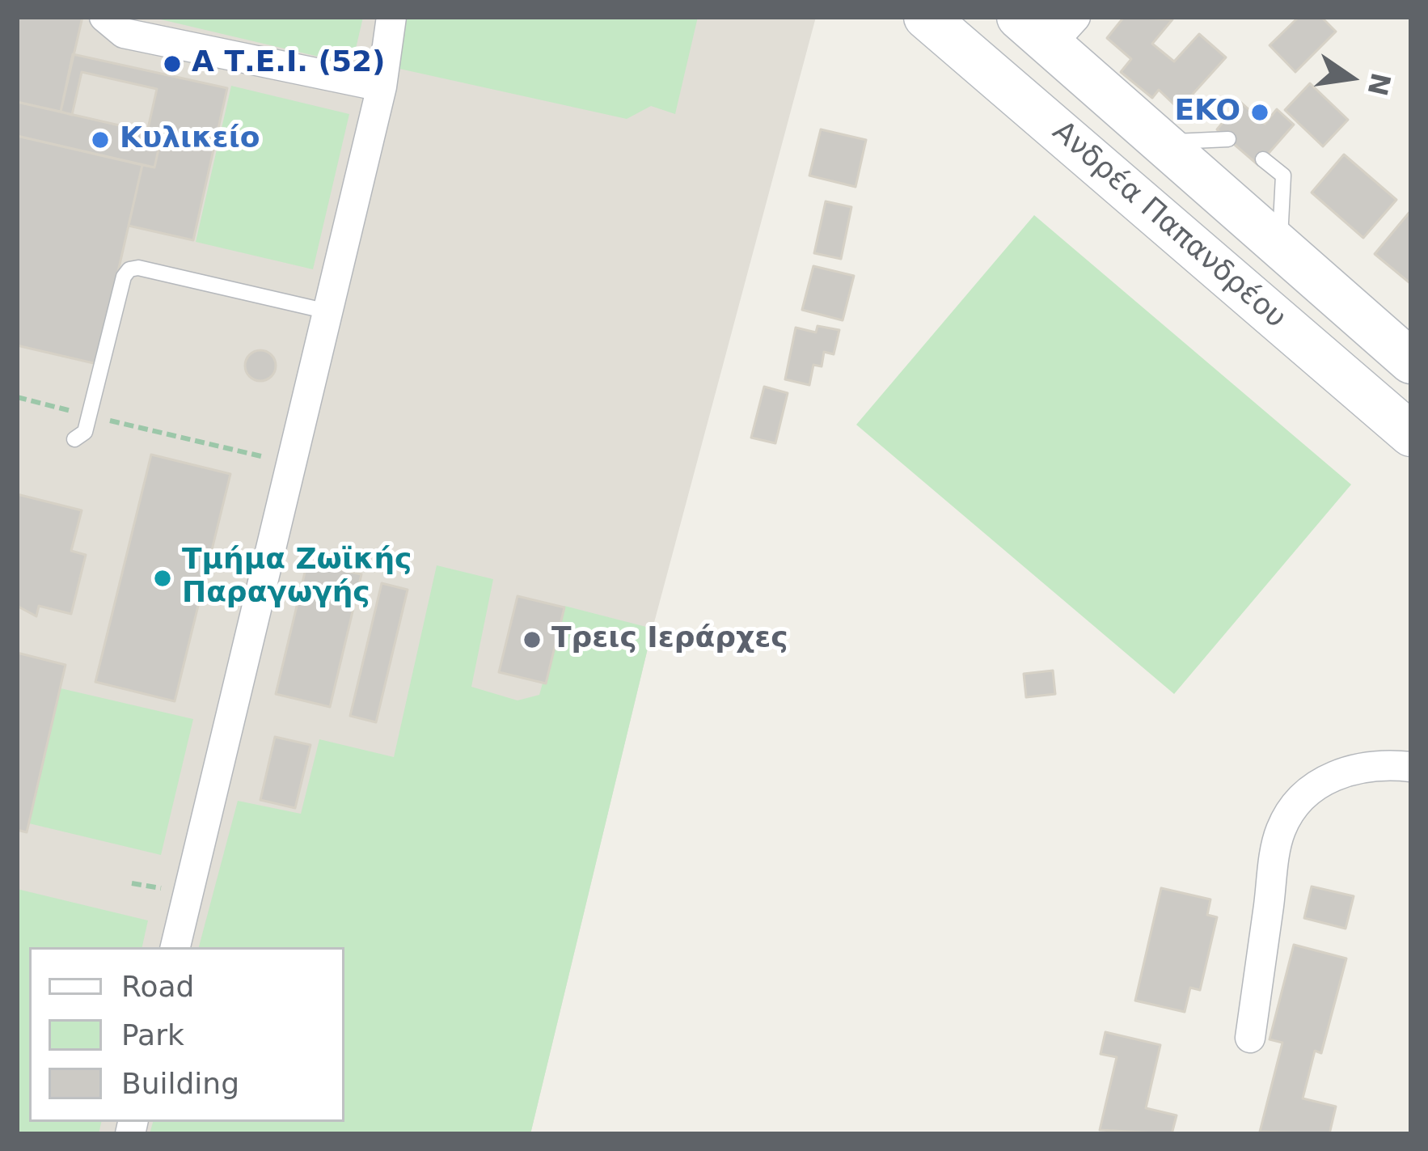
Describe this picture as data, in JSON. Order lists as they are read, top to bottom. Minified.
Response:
{"streets":{"street":["Ανδρέα Παπανδρέου"]},"places":["Α Τ.Ε.Ι. (52)","EKO","Κυλικείο","Τμήμα Ζωϊκής Παραγωγής","Τρεις Ιεράρχες"],"legend":["Road","Park","Building"],"north":"right"}
